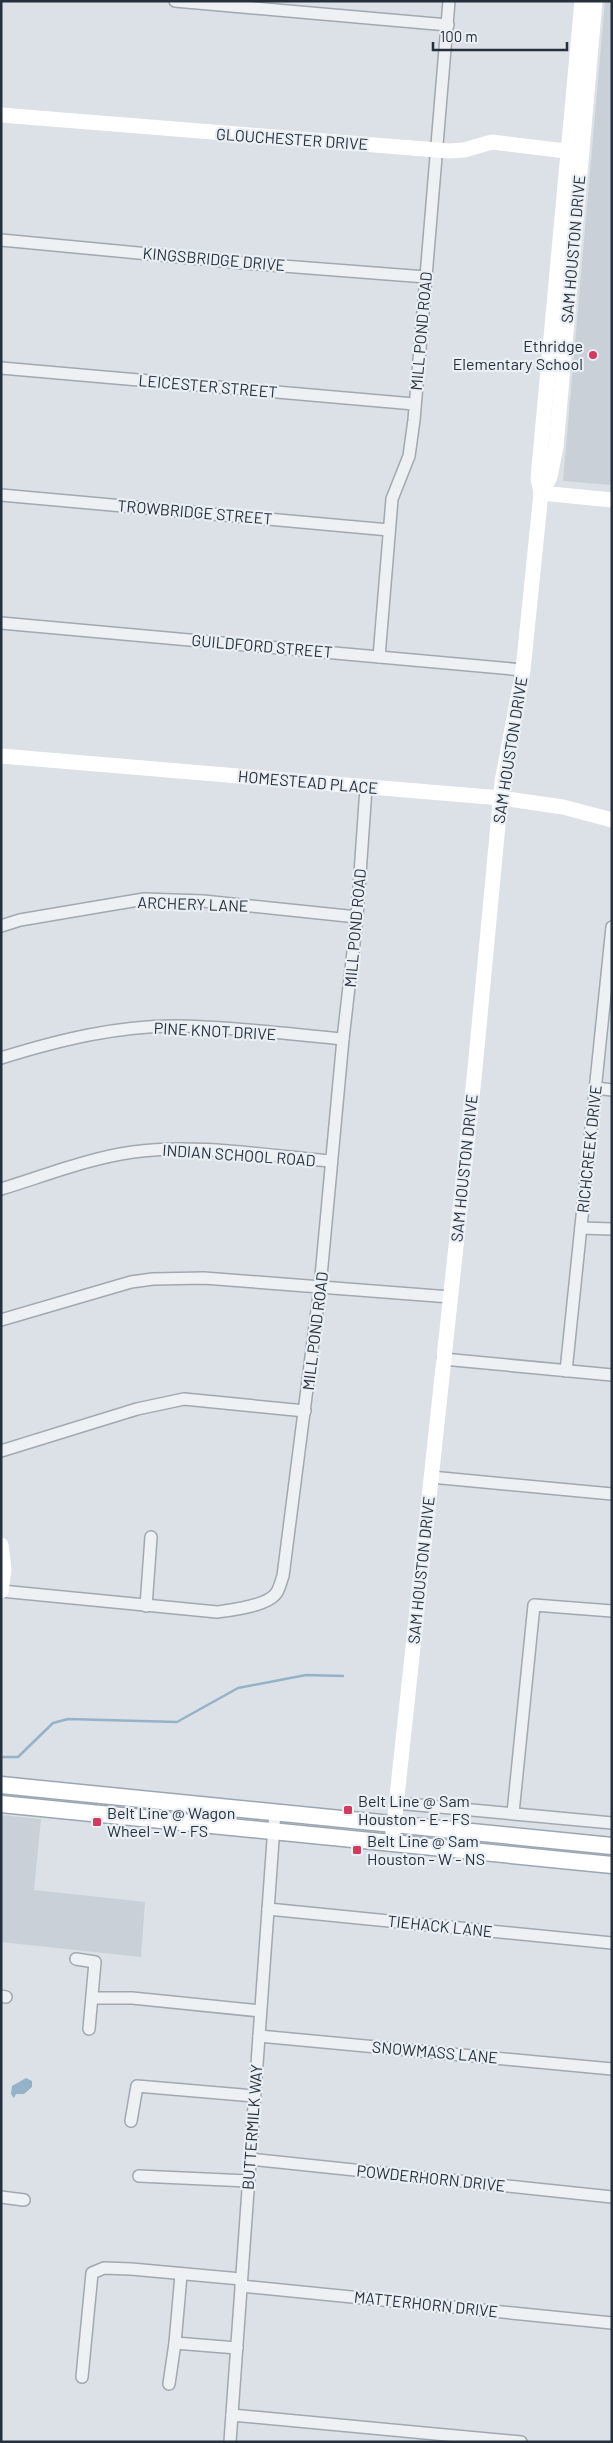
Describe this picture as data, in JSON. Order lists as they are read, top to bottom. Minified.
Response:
{"streets":{"street":["GLOUCHESTER DRIVE","SAM HOUSTON DRIVE","KINGSBRIDGE DRIVE","MILL POND ROAD","LEICESTER STREET","TROWBRIDGE STREET","GUILDFORD STREET","HOMESTEAD PLACE","ARCHERY LANE","PINE KNOT DRIVE","RICHCREEK DRIVE","INDIAN SCHOOL ROAD","TIEHACK LANE","SNOWMASS LANE","BUTTERMILK WAY","POWDERHORN DRIVE","MATTERHORN DRIVE"]},"crossings":[["GLOUCHESTER DRIVE","SAM HOUSTON DRIVE"],["GLOUCHESTER DRIVE","MILL POND ROAD"],["SAM HOUSTON DRIVE","GUILDFORD STREET"],["SAM HOUSTON DRIVE","HOMESTEAD PLACE"],["KINGSBRIDGE DRIVE","MILL POND ROAD"],["MILL POND ROAD","LEICESTER STREET"],["MILL POND ROAD","TROWBRIDGE STREET"],["MILL POND ROAD","GUILDFORD STREET"],["MILL POND ROAD","HOMESTEAD PLACE"],["MILL POND ROAD","ARCHERY LANE"],["MILL POND ROAD","PINE KNOT DRIVE"],["MILL POND ROAD","INDIAN SCHOOL ROAD"],["TIEHACK LANE","BUTTERMILK WAY"],["SNOWMASS LANE","BUTTERMILK WAY"],["BUTTERMILK WAY","POWDERHORN DRIVE"],["BUTTERMILK WAY","MATTERHORN DRIVE"]],"places":{"other":["Ethridge Elementary School"],"transit":["Belt Line @ Sam Houston - E - FS","Belt Line @ Wagon Wheel - W - FS","Belt Line @ Sam Houston - W - NS"]},"scale_bar":"100 m"}
